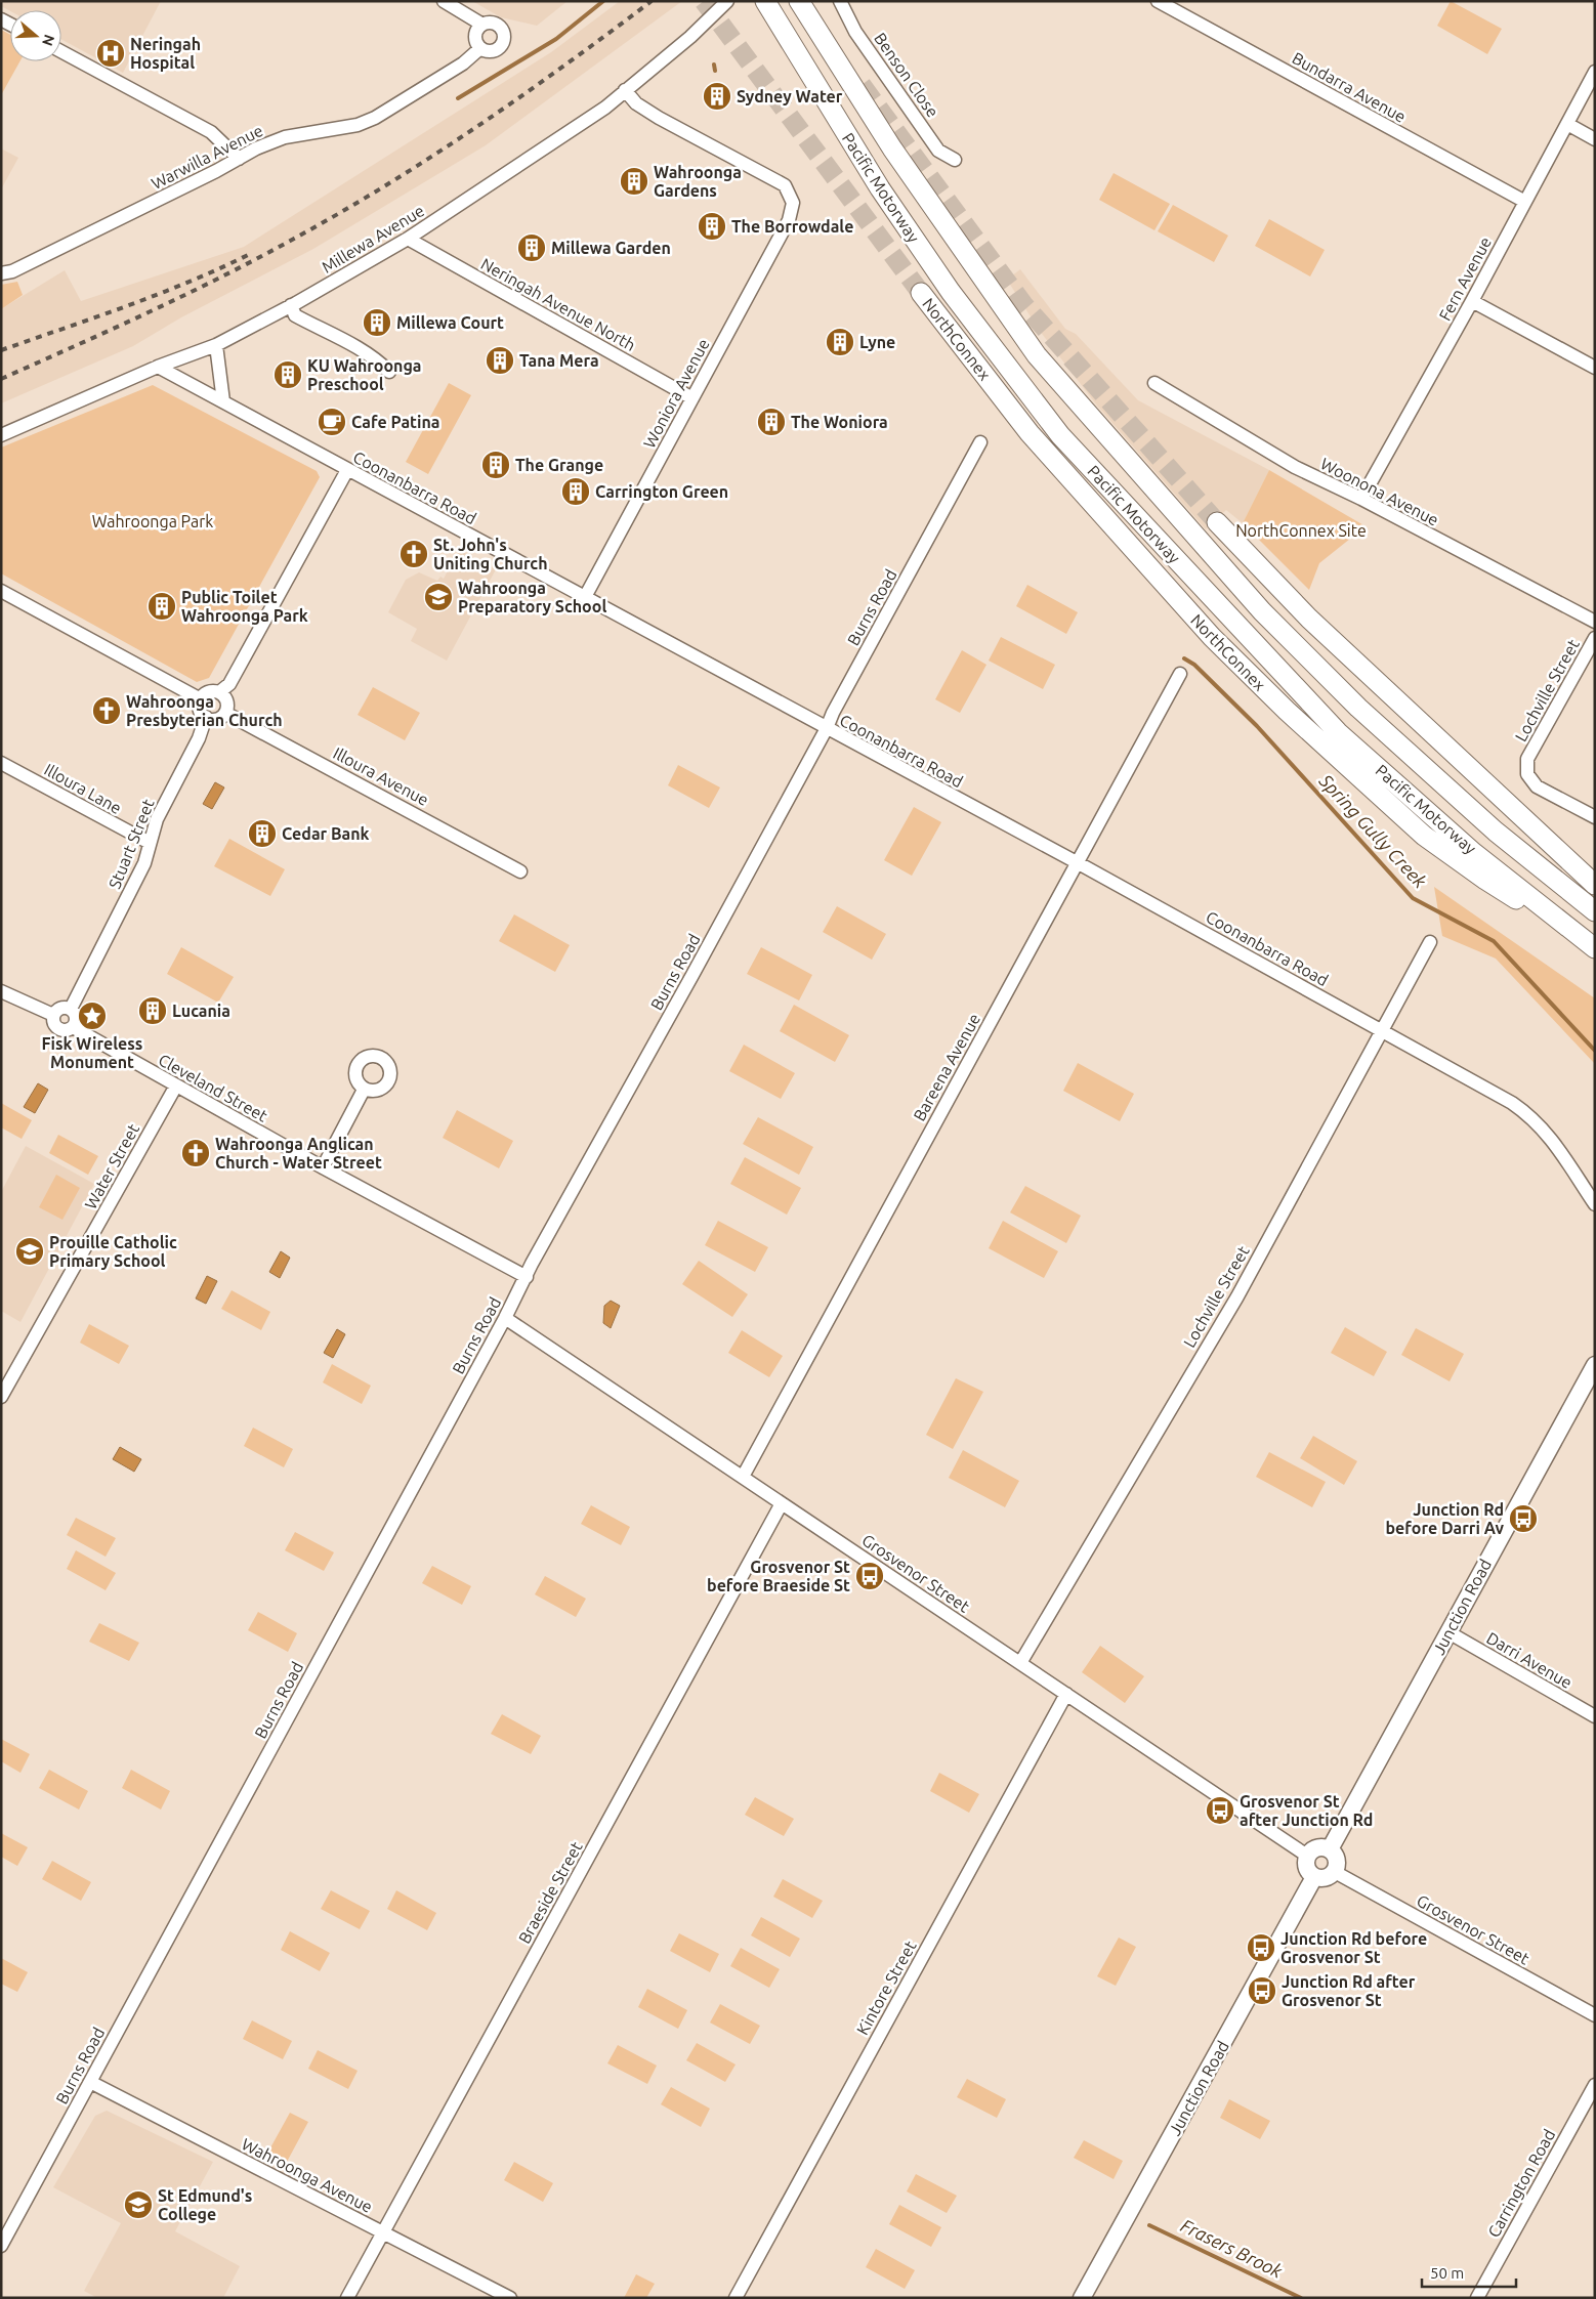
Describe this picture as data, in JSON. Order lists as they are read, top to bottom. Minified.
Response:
{"streets":{"highway":["Pacific Motorway","NorthConnex"],"main road":["Junction Road"],"street":["Benson Close","Bundarra Avenue","Warwilla Avenue","Millewa Avenue","Fern Avenue","Neringah Avenue North","Woniora Avenue","Coonanbarra Road","Woonona Avenue","Burns Road","Lochville Street","Illoura Avenue","Illoura Lane","Stuart Street","Bareena Avenue","Cleveland Street","Water Street","Grosvenor Street","Darri Avenue","Braeside Street","Kintore Street","Wahroonga Avenue","Carrington Road"]},"crossings":[["Bundarra Avenue","Fern Avenue"],["Pacific Motorway","NorthConnex"],["Millewa Avenue","Neringah Avenue North"],["Millewa Avenue","Woniora Avenue"],["Millewa Avenue","Coonanbarra Road"],["Fern Avenue","Woonona Avenue"],["Neringah Avenue North","Woniora Avenue"],["Woniora Avenue","Coonanbarra Road"],["Coonanbarra Road","Burns Road"],["Coonanbarra Road","Lochville Street"],["Coonanbarra Road","Bareena Avenue"],["Burns Road","Cleveland Street"],["Burns Road","Grosvenor Street"],["Burns Road","Wahroonga Avenue"],["Lochville Street","Grosvenor Street"],["Illoura Avenue","Stuart Street"],["Illoura Lane","Stuart Street"],["Stuart Street","Cleveland Street"],["Bareena Avenue","Grosvenor Street"],["Cleveland Street","Water Street"],["Grosvenor Street","Junction Road"],["Grosvenor Street","Braeside Street"],["Grosvenor Street","Kintore Street"],["Junction Road","Darri Avenue"],["Braeside Street","Wahroonga Avenue"]],"water":["Spring Gully Creek","Frasers Brook"],"parks":["Wahroonga Park","NorthConnex Site"],"places":{"hospital":["Neringah Hospital"],"building":["Sydney Water","Wahroonga Gardens","The Borrowdale","Millewa Garden","Millewa Court","Lyne","Tana Mera","KU Wahroonga Preschool","The Woniora","The Grange","Carrington Green","Public Toilet Wahroonga Park","Cedar Bank","Lucania"],"cafe":["Cafe Patina"],"church":["St. John's Uniting Church","Wahroonga Presbyterian Church","Wahroonga Anglican Church - Water Street"],"school or university":["Wahroonga Preparatory School","Prouille Catholic Primary School","St Edmund's College"],"place":["Fisk Wireless Monument"],"bus stop":["Junction Rd before Darri Av","Grosvenor St before Braeside St","Grosvenor St after Junction Rd","Junction Rd before Grosvenor St","Junction Rd after Grosvenor St"]},"scale_bar":"50 m","north":"right"}
